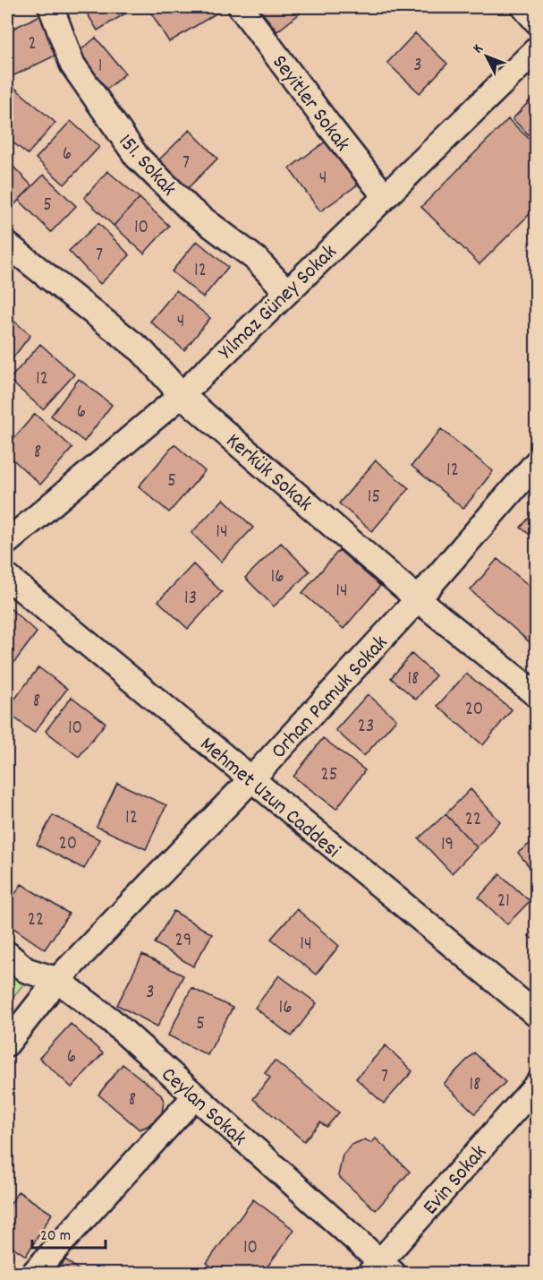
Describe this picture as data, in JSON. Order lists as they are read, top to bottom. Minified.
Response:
{"streets":{"street":["Seyitler Sokak","151. Sokak","Yılmaz Güney Sokak","Kerkük Sokak","Orhan Pamuk Sokak","Mehmet Uzun Caddesi","Ceylan Sokak","Evin Sokak"]},"crossings":[["Seyitler Sokak","Yılmaz Güney Sokak"],["151. Sokak","Yılmaz Güney Sokak"],["Yılmaz Güney Sokak","Kerkük Sokak"],["Kerkük Sokak","Orhan Pamuk Sokak"],["Orhan Pamuk Sokak","Mehmet Uzun Caddesi"],["Orhan Pamuk Sokak","Ceylan Sokak"],["Ceylan Sokak","Evin Sokak"]],"house_numbers":["2","3","1","6","7","4","5","10","7","12","4","12","6","8","12","5","15","14","16","14","13","18","8","20","23","10","25","12","22","20","19","21","22","29","14","3","16","5","6","7","18","8","10"],"scale_bar":"20 m","north":"top left"}
